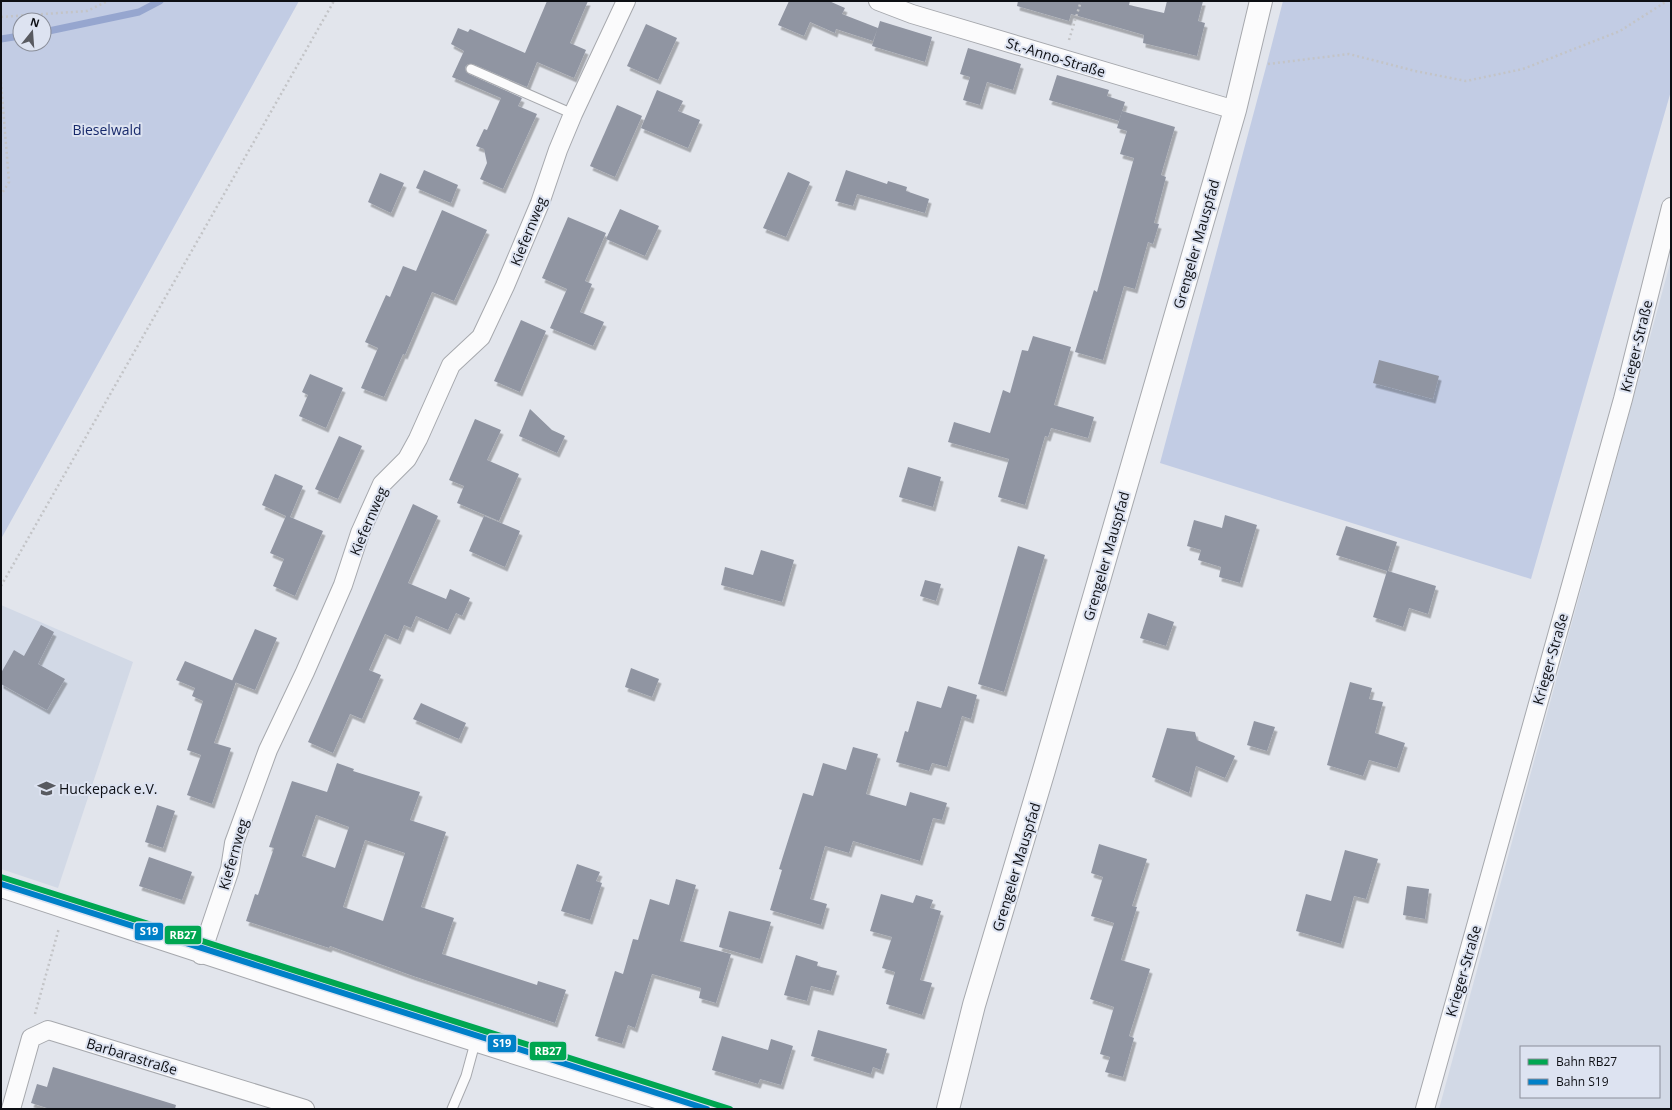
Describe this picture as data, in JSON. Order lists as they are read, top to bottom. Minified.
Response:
{"streets":{"main road":["Grengeler Mauspfad"],"street":["St.-Anno-Straße","Kiefernweg","Krieger-Straße","Barbarastraße"]},"crossings":[["St.-Anno-Straße","Grengeler Mauspfad"]],"parks":["Bieselwald"],"places":{"school or university":["Huckepack e.V."]},"lines":["rail line RB27","rail line S19"],"legend":["Bahn RB27","Bahn S19"],"north":"top"}
